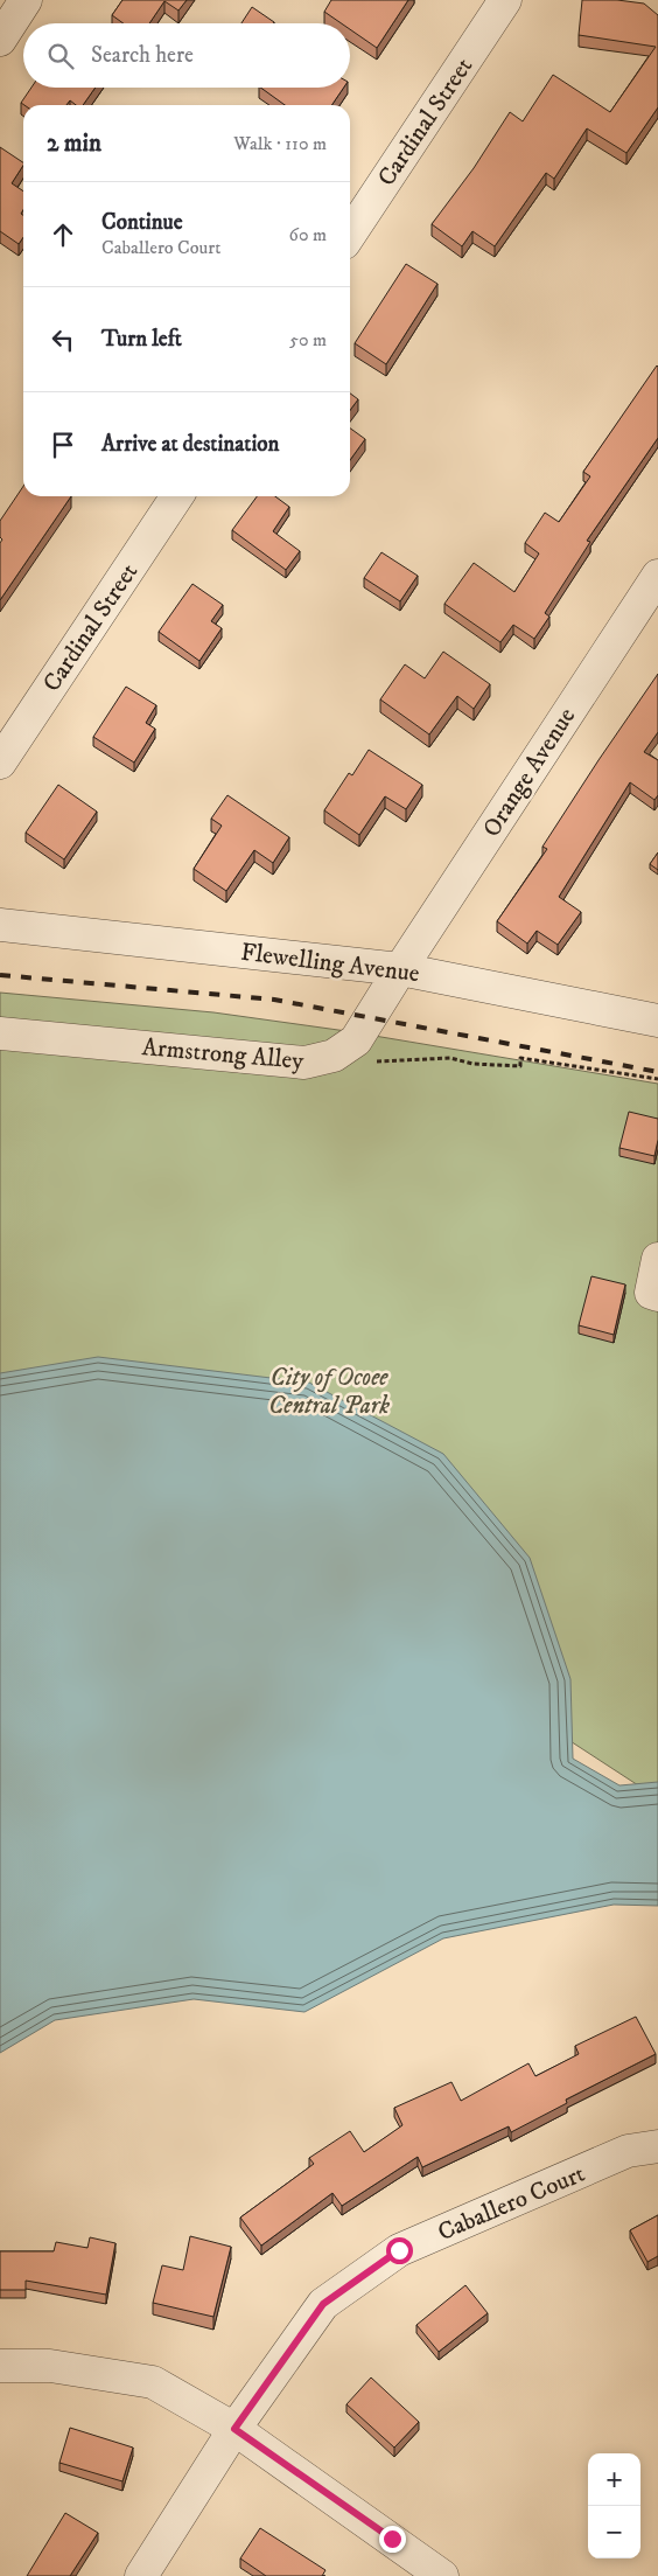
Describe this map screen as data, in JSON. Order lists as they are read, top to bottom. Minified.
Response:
{"streets":{"street":["Cardinal Street","Orange Avenue","Flewelling Avenue","Armstrong Alley","Caballero Court"]},"crossings":[["Orange Avenue","Flewelling Avenue"],["Orange Avenue","Armstrong Alley"],["Flewelling Avenue","Armstrong Alley"]],"parks":["City of Ocoee Central Park"],"page":{"search":"Search here","heading":["2 min","Walk · 110 m"],"list":[["Continue","Caballero Court","60 m"],["Turn left","50 m"],"Arrive at destination"],"map_buttons":["+","−"]}}
